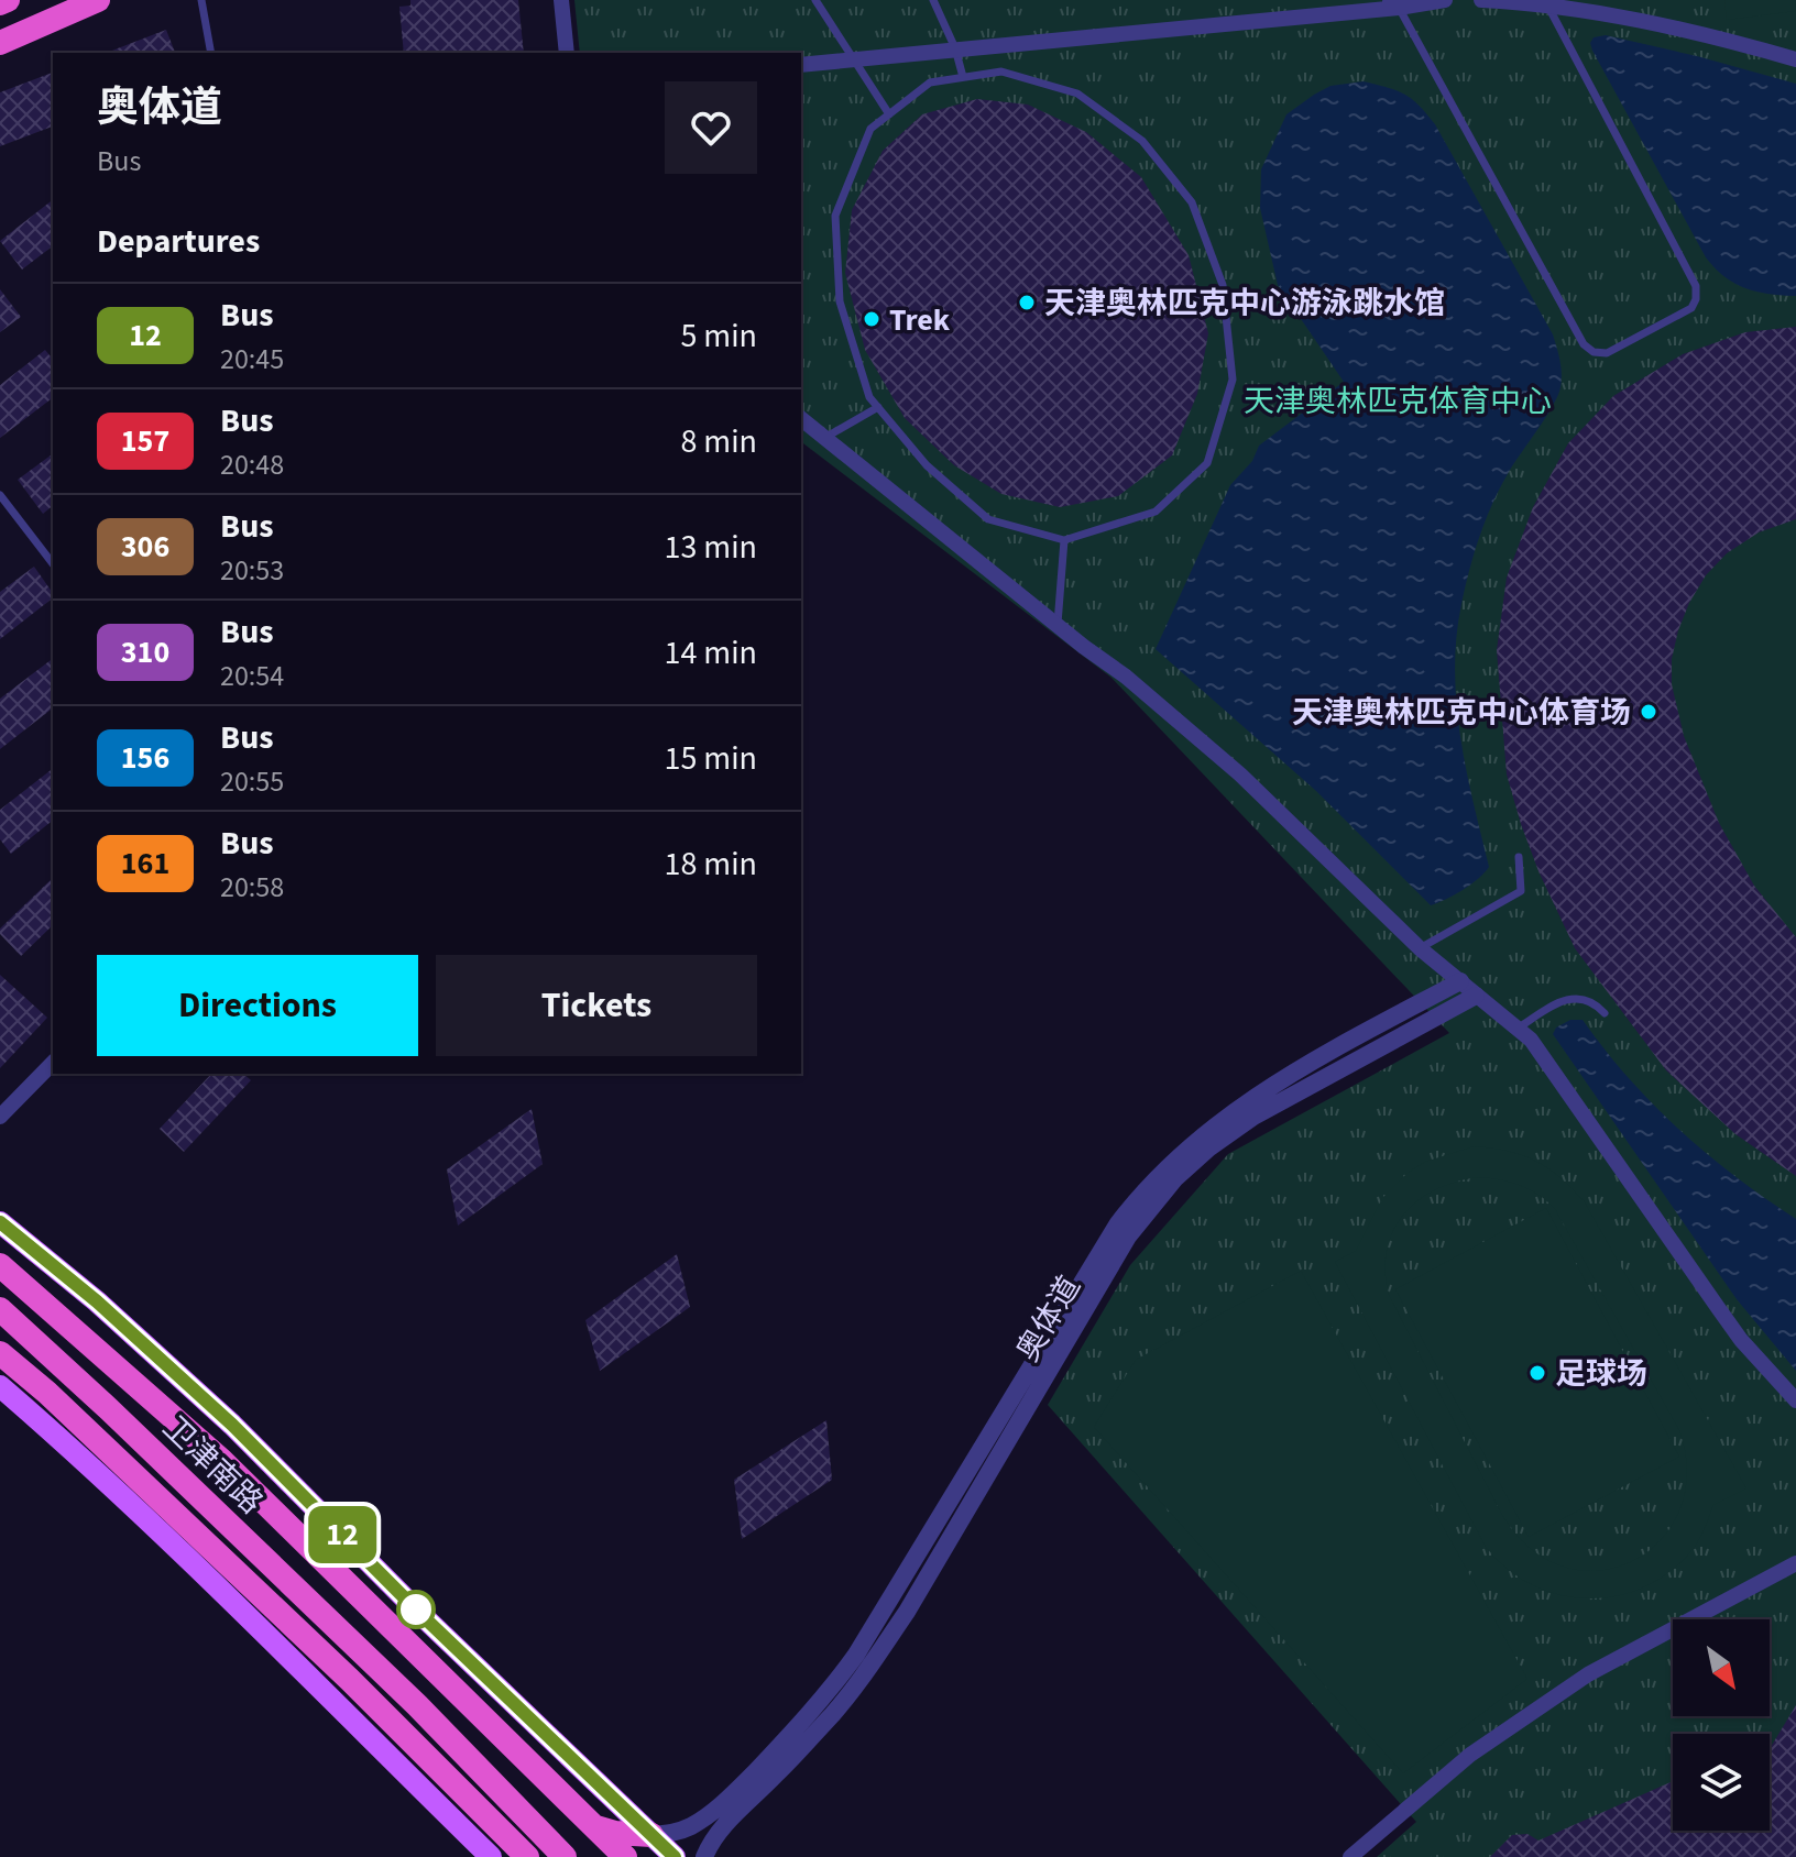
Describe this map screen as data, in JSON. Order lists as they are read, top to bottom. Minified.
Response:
{"streets":{"highway":["卫津南路"],"street":["奥体道"]},"parks":["天津奥林匹克体育中心"],"places":["天津奥林匹克中心游泳跳水馆","Trek","天津奥林匹克中心体育场","足球场"],"lines":["bus line 12"],"north":"bottom right","page":{"on_map":"12","heading":[["奥体道","Bus"],"Departures"],"list":[{"mark":"12","name":"Bus","note":"20:45","value":"5 min"},{"mark":"157","name":"Bus","note":"20:48","value":"8 min"},{"mark":"306","name":"Bus","note":"20:53","value":"13 min"},{"mark":"310","name":"Bus","note":"20:54","value":"14 min"},{"mark":"156","name":"Bus","note":"20:55","value":"15 min"},{"mark":"161","name":"Bus","note":"20:58","value":"18 min"}],"buttons":["Directions","Tickets"]}}
